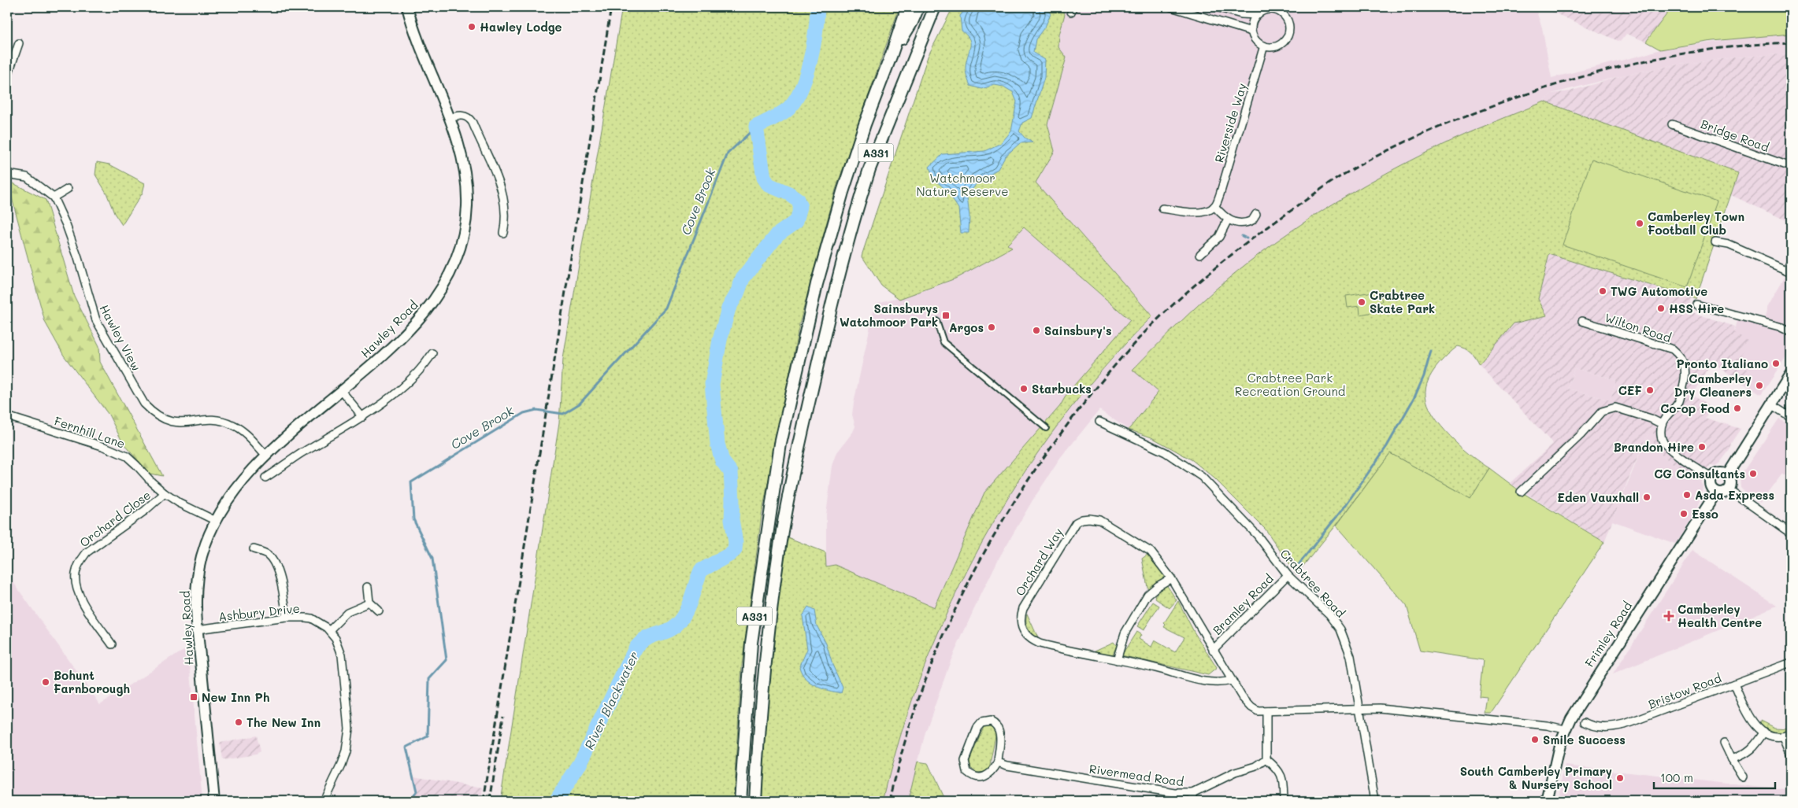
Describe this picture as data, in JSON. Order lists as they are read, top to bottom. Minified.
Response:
{"streets":{"main road":["A331","Hawley Road","Frimley Road"],"street":["Riverside Way","Bridge Road","Wilton Road","Hawley View","Fernhill Lane","Orchard Close","Orchard Way","Crabtree Road","Bramley Road","Ashbury Drive","Bristow Road","Rivermead Road"]},"crossings":[["Hawley Road","Hawley View"],["Hawley Road","Fernhill Lane"],["Hawley Road","Ashbury Drive"],["Fernhill Lane","Orchard Close"],["Orchard Way","Crabtree Road"],["Orchard Way","Bramley Road"],["Crabtree Road","Bramley Road"]],"water":["Cove Brook","River Blackwater"],"parks":["Watchmoor Nature Reserve","Crabtree Park Recreation Ground"],"places":{"other":["Hawley Lodge","Camberley Town Football Club","TWG Automotive","Crabtree Skate Park","HSS Hire","Argos","Sainsbury's","Pronto Italiano","Camberley Dry Cleaners","Starbucks","CEF","Co-op Food","Brandon Hire","CG Consultants","Asda Express","Eden Vauxhall","Esso","Bohunt Farnborough","The New Inn","Smile Success","South Camberley Primary & Nursery School"],"transit":["Sainsburys Watchmoor Park","New Inn Ph"],"health":["Camberley Health Centre"]},"scale_bar":"100 m"}
